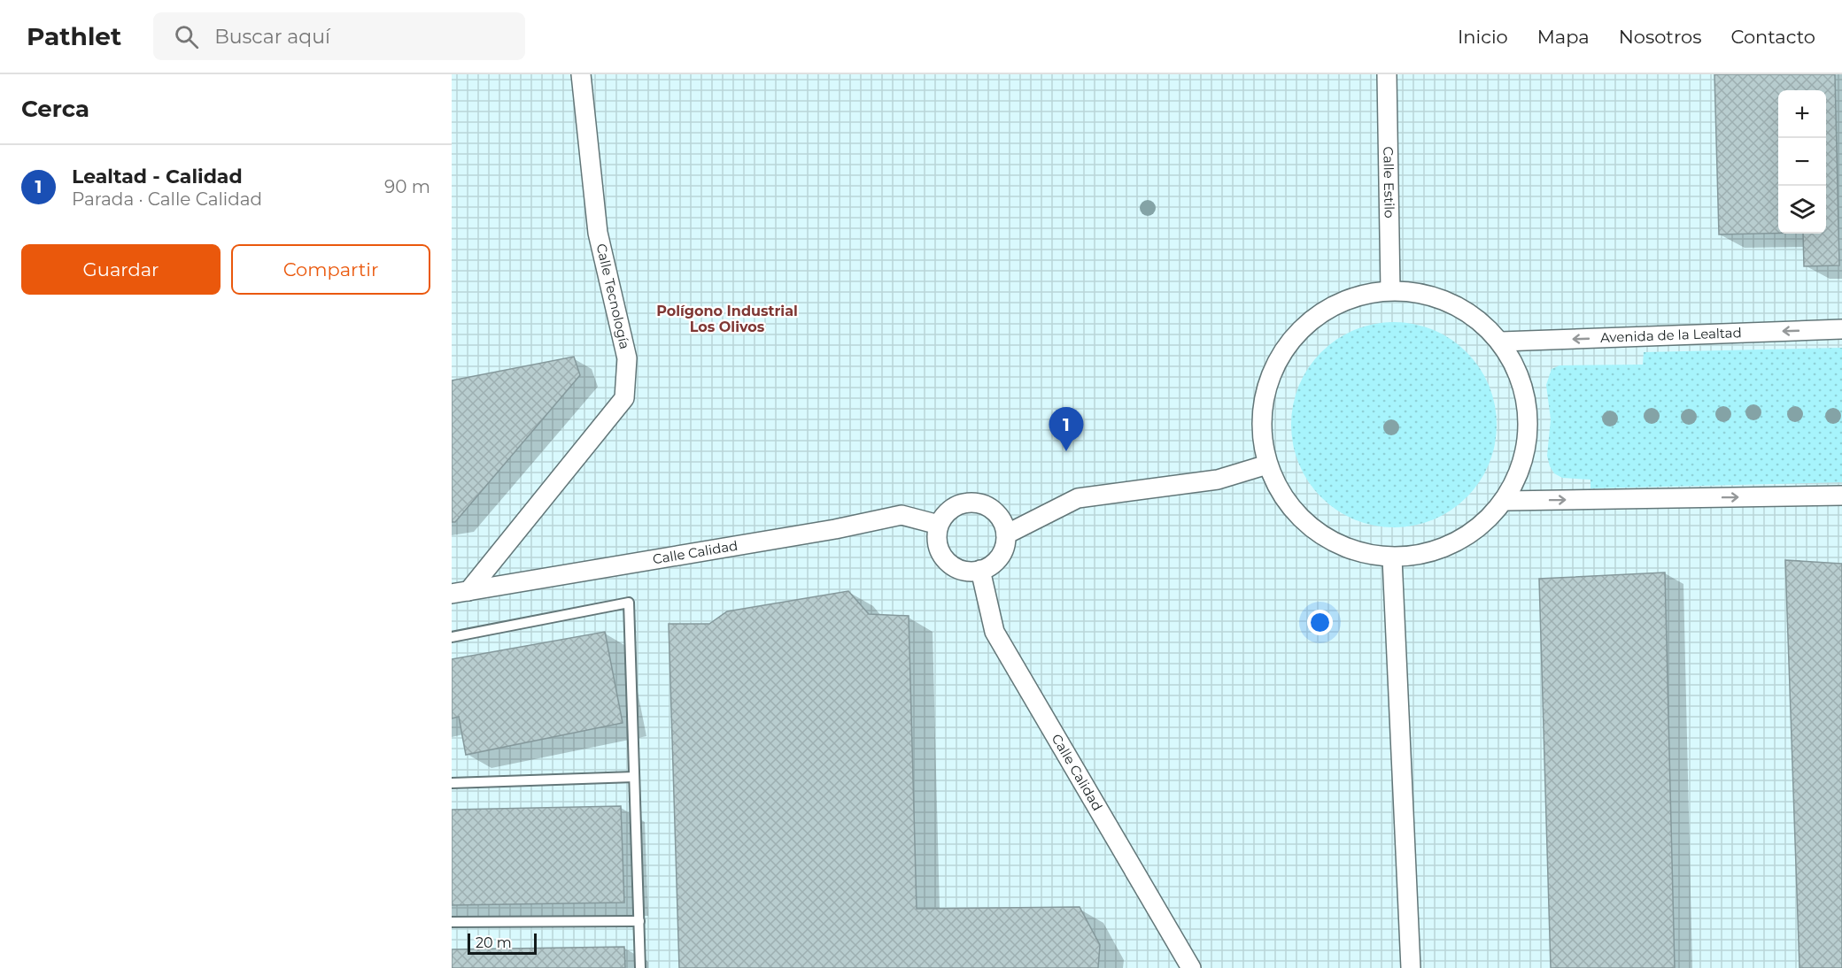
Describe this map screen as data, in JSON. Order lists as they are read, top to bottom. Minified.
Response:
{"streets":{"street":["Calle Estilo","Calle Tecnología","Avenida de la Lealtad","Calle Calidad"]},"crossings":[["Calle Tecnología","Calle Calidad"]],"districts":["Polígono Industrial Los Olivos"],"scale_bar":"20 m","page":{"header":"Pathlet","search":"Buscar aquí","nav":["Inicio","Mapa","Nosotros","Contacto"],"heading":"Cerca","map_buttons":["+","−"],"list":[{"mark":"1","name":"Lealtad - Calidad","note":"Parada · Calle Calidad","value":"90 m"}],"buttons":["Guardar","Compartir"],"pins":"1","scale":"20 m"}}
